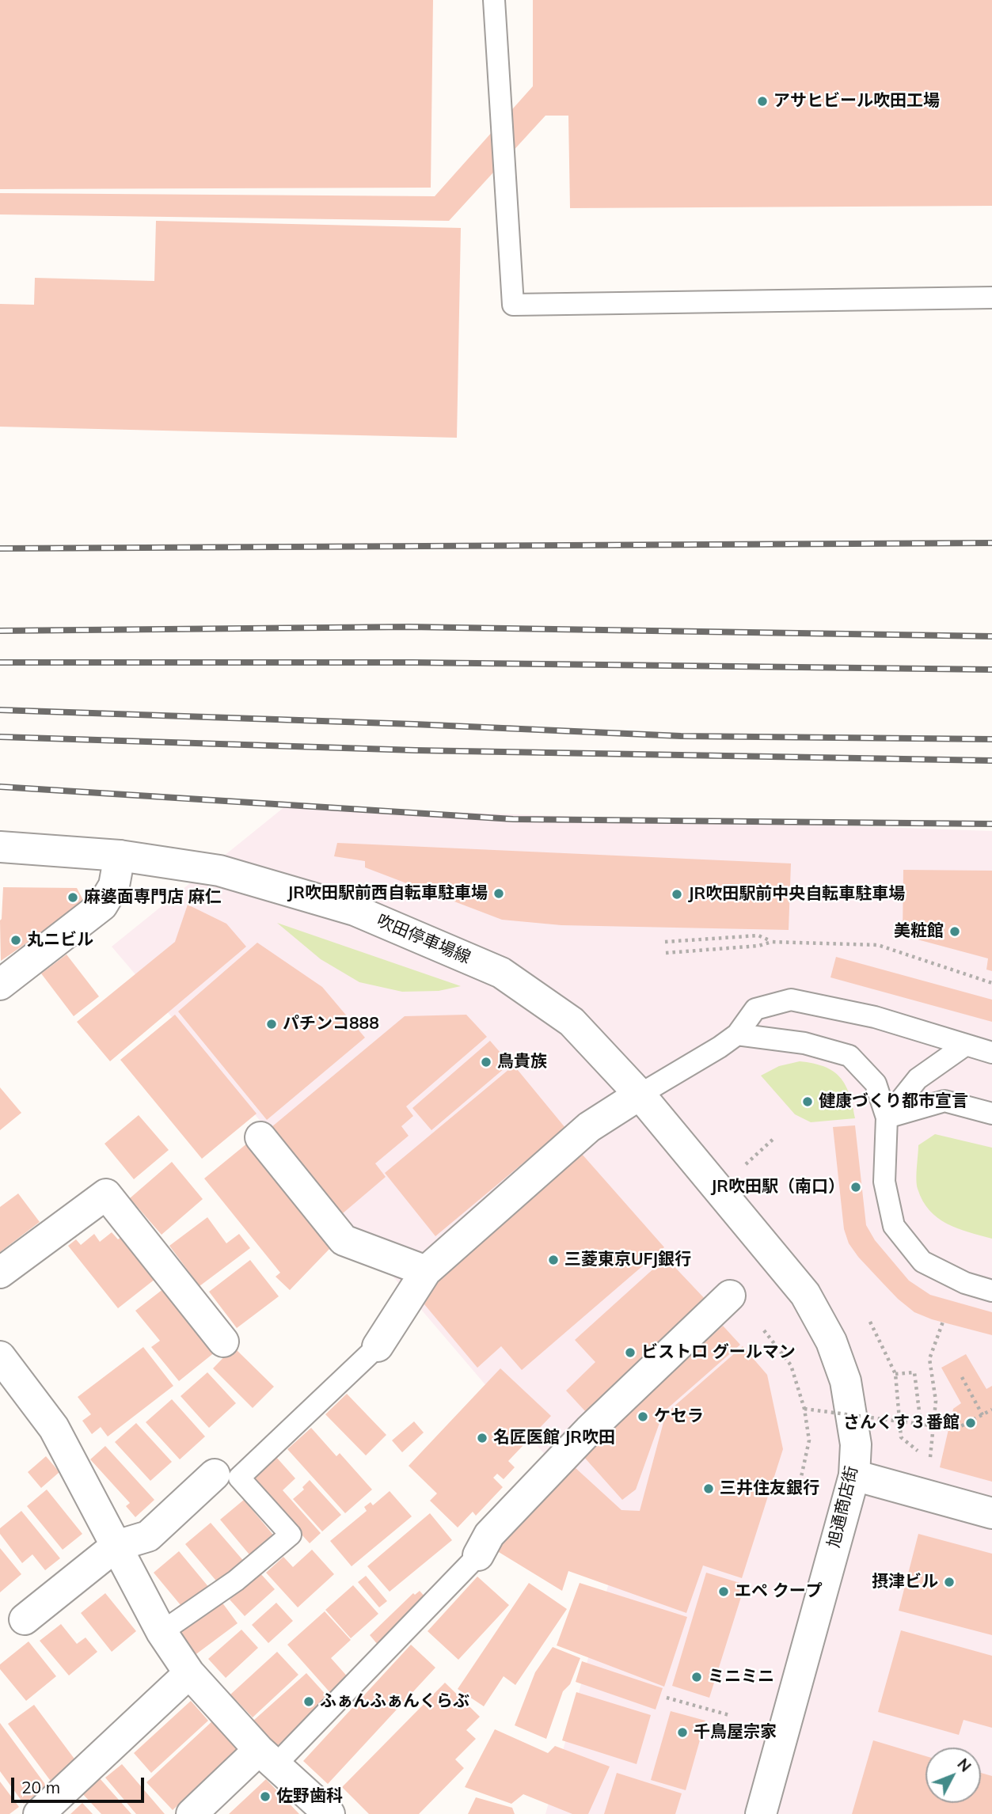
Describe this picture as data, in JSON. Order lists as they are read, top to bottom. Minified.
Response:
{"streets":{"street":["吹田停車場線","旭通商店街"]},"crossings":[["吹田停車場線","旭通商店街"]],"places":["アサヒビール吹田工場","JR吹田駅前西自転車駐車場","JR吹田駅前中央自転車駐車場","麻婆面専門店 麻仁","美粧館","丸ニビル","パチンコ888","鳥貴族","健康づくり都市宣言","JR吹田駅（南口）","三菱東京UFJ銀行","ビストロ グールマン","ケセラ","さんくす３番館","名匠医館 JR吹田","三井住友銀行","摂津ビル","エペ クープ","ミニミニ","ふぁんふぁんくらぶ","千鳥屋宗家","佐野歯科"],"scale_bar":"20 m","north":"top right"}
